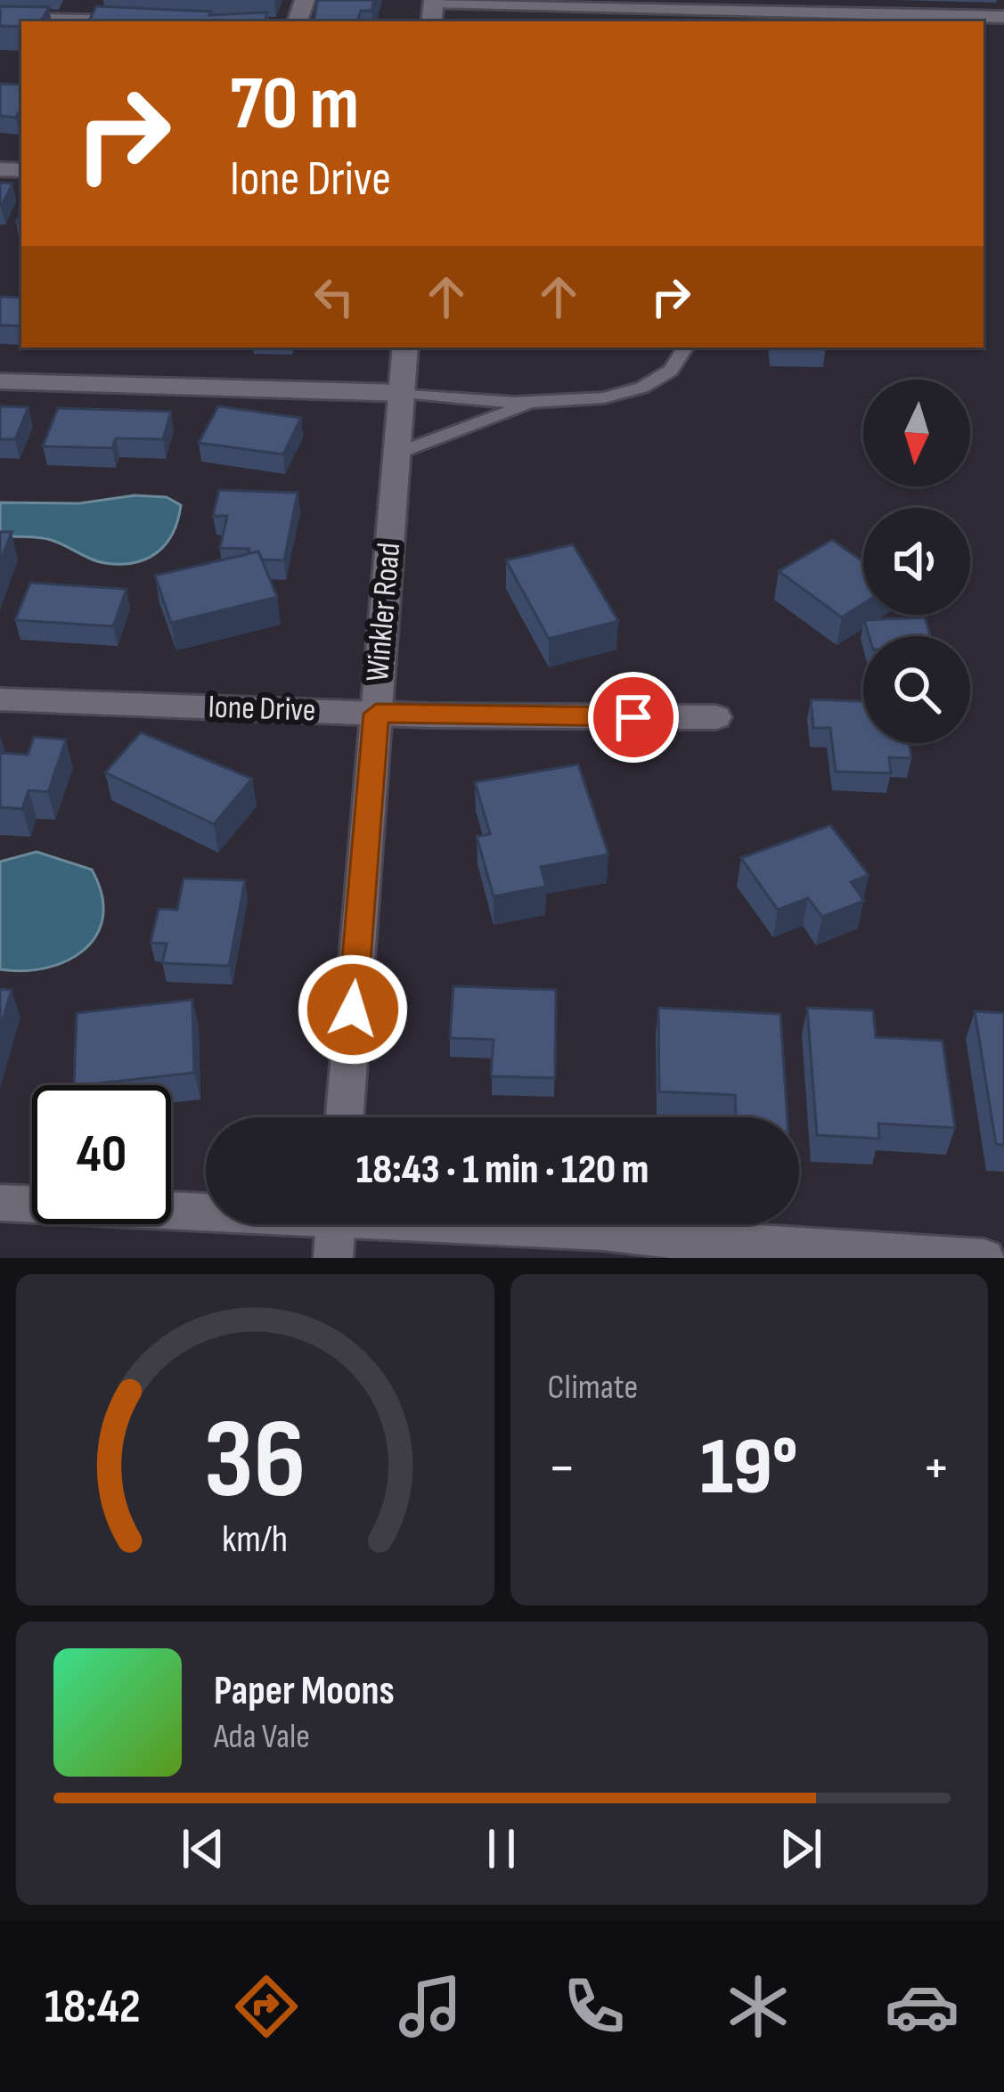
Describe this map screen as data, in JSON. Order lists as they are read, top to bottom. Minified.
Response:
{"streets":{"street":["Winkler Road","Ione Drive"]},"crossings":[["Winkler Road","Ione Drive"]],"north":"bottom","page":{"turn":["70 m","Ione Drive"],"limit":"40","trip":"18:43 · 1 min · 120 m","tile":"Climate","heat":["−","19°","+"],"song":["Paper Moons","Ada Vale"],"tabs":"18:42","gauge":["36","km/h"]}}
